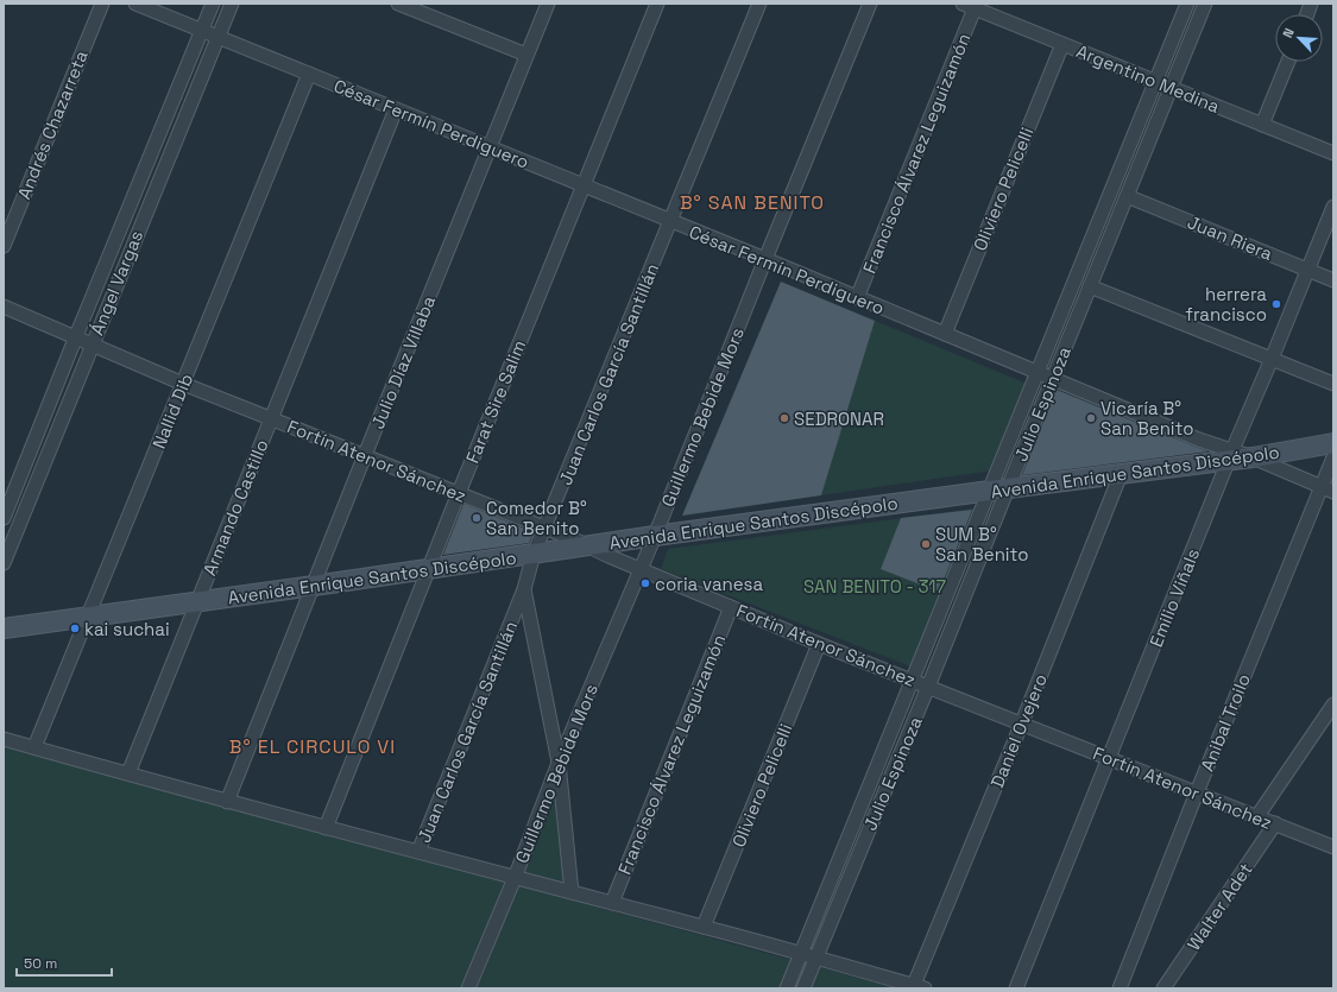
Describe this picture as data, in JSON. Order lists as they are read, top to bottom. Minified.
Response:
{"streets":{"main road":["Avenida Enrique Santos Discépolo"],"street":["Argentino Medina","César Fermín Perdiguero","Andrés Chazarreta","Francisco Álvarez Leguizamón","Oliviero Pelicelli","Juan Riera","Ángel Vargas","Julio Díaz Villaba","Juan Carlos García Santillán","Farat Sire Salim","Julio Espinoza","Nallid Dib","Guillermo Bebide Mors","Fortín Atenor Sánchez","Armando Castillo","Emilio Viñals","Anibal Troilo","Daniel Ovejero","Walter Adet"]},"crossings":[["Argentino Medina","Francisco Álvarez Leguizamón"],["Argentino Medina","Oliviero Pelicelli"],["Argentino Medina","Julio Espinoza"],["César Fermín Perdiguero","Francisco Álvarez Leguizamón"],["César Fermín Perdiguero","Oliviero Pelicelli"],["César Fermín Perdiguero","Ángel Vargas"],["César Fermín Perdiguero","Julio Díaz Villaba"],["César Fermín Perdiguero","Juan Carlos García Santillán"],["César Fermín Perdiguero","Farat Sire Salim"],["César Fermín Perdiguero","Julio Espinoza"],["César Fermín Perdiguero","Nallid Dib"],["César Fermín Perdiguero","Guillermo Bebide Mors"],["César Fermín Perdiguero","Avenida Enrique Santos Discépolo"],["César Fermín Perdiguero","Armando Castillo"],["César Fermín Perdiguero","Emilio Viñals"],["Francisco Álvarez Leguizamón","Fortín Atenor Sánchez"],["Oliviero Pelicelli","Fortín Atenor Sánchez"],["Juan Riera","Julio Espinoza"],["Juan Riera","Emilio Viñals"],["Ángel Vargas","Fortín Atenor Sánchez"],["Julio Díaz Villaba","Fortín Atenor Sánchez"],["Julio Díaz Villaba","Avenida Enrique Santos Discépolo"],["Juan Carlos García Santillán","Fortín Atenor Sánchez"],["Juan Carlos García Santillán","Avenida Enrique Santos Discépolo"],["Farat Sire Salim","Fortín Atenor Sánchez"],["Farat Sire Salim","Avenida Enrique Santos Discépolo"],["Julio Espinoza","Fortín Atenor Sánchez"],["Julio Espinoza","Avenida Enrique Santos Discépolo"],["Nallid Dib","Fortín Atenor Sánchez"],["Nallid Dib","Avenida Enrique Santos Discépolo"],["Guillermo Bebide Mors","Fortín Atenor Sánchez"],["Guillermo Bebide Mors","Avenida Enrique Santos Discépolo"],["Fortín Atenor Sánchez","Avenida Enrique Santos Discépolo"],["Fortín Atenor Sánchez","Armando Castillo"],["Fortín Atenor Sánchez","Emilio Viñals"],["Fortín Atenor Sánchez","Anibal Troilo"],["Fortín Atenor Sánchez","Daniel Ovejero"],["Fortín Atenor Sánchez","Walter Adet"],["Avenida Enrique Santos Discépolo","Armando Castillo"],["Avenida Enrique Santos Discépolo","Emilio Viñals"],["Avenida Enrique Santos Discépolo","Daniel Ovejero"]],"districts":["B° SAN BENITO","B° EL CIRCULO VI"],"parks":["SAN BENITO - 317"],"places":["herrera francisco","SEDRONAR","Vicaría B° San Benito","Comedor B° San Benito","SUM B° San Benito","coria vanesa","kai suchai"],"scale_bar":"50 m","north":"top left"}
